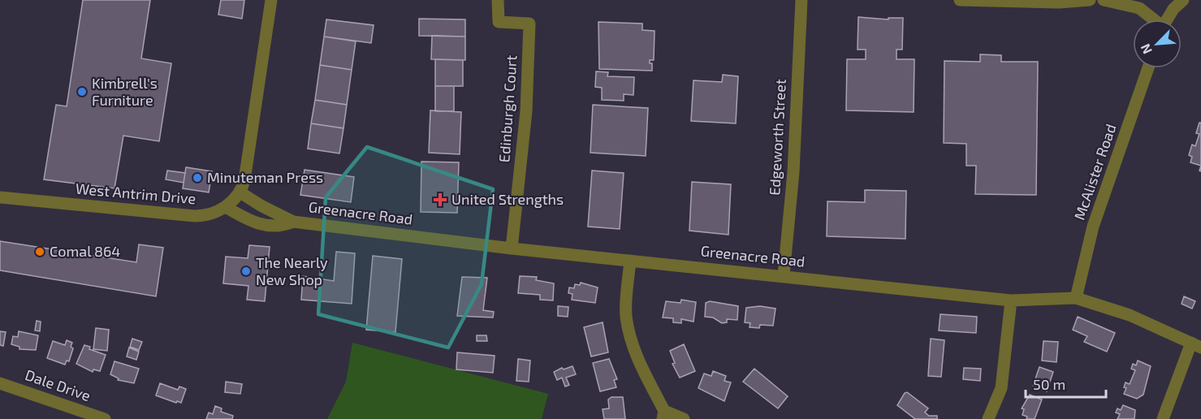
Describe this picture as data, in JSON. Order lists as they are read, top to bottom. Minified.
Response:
{"streets":{"street":["Edinburgh Court","Edgeworth Street","McAlister Road","West Antrim Drive","Greenacre Road","Dale Drive"]},"crossings":[["Edinburgh Court","Greenacre Road"],["Edgeworth Street","Greenacre Road"],["McAlister Road","Greenacre Road"],["West Antrim Drive","Greenacre Road"]],"places":{"other":["Kimbrell's Furniture","Minuteman Press","Comal 864","The Nearly New Shop"],"health":["United Strengths"]},"scale_bar":"50 m","north":"bottom left"}
